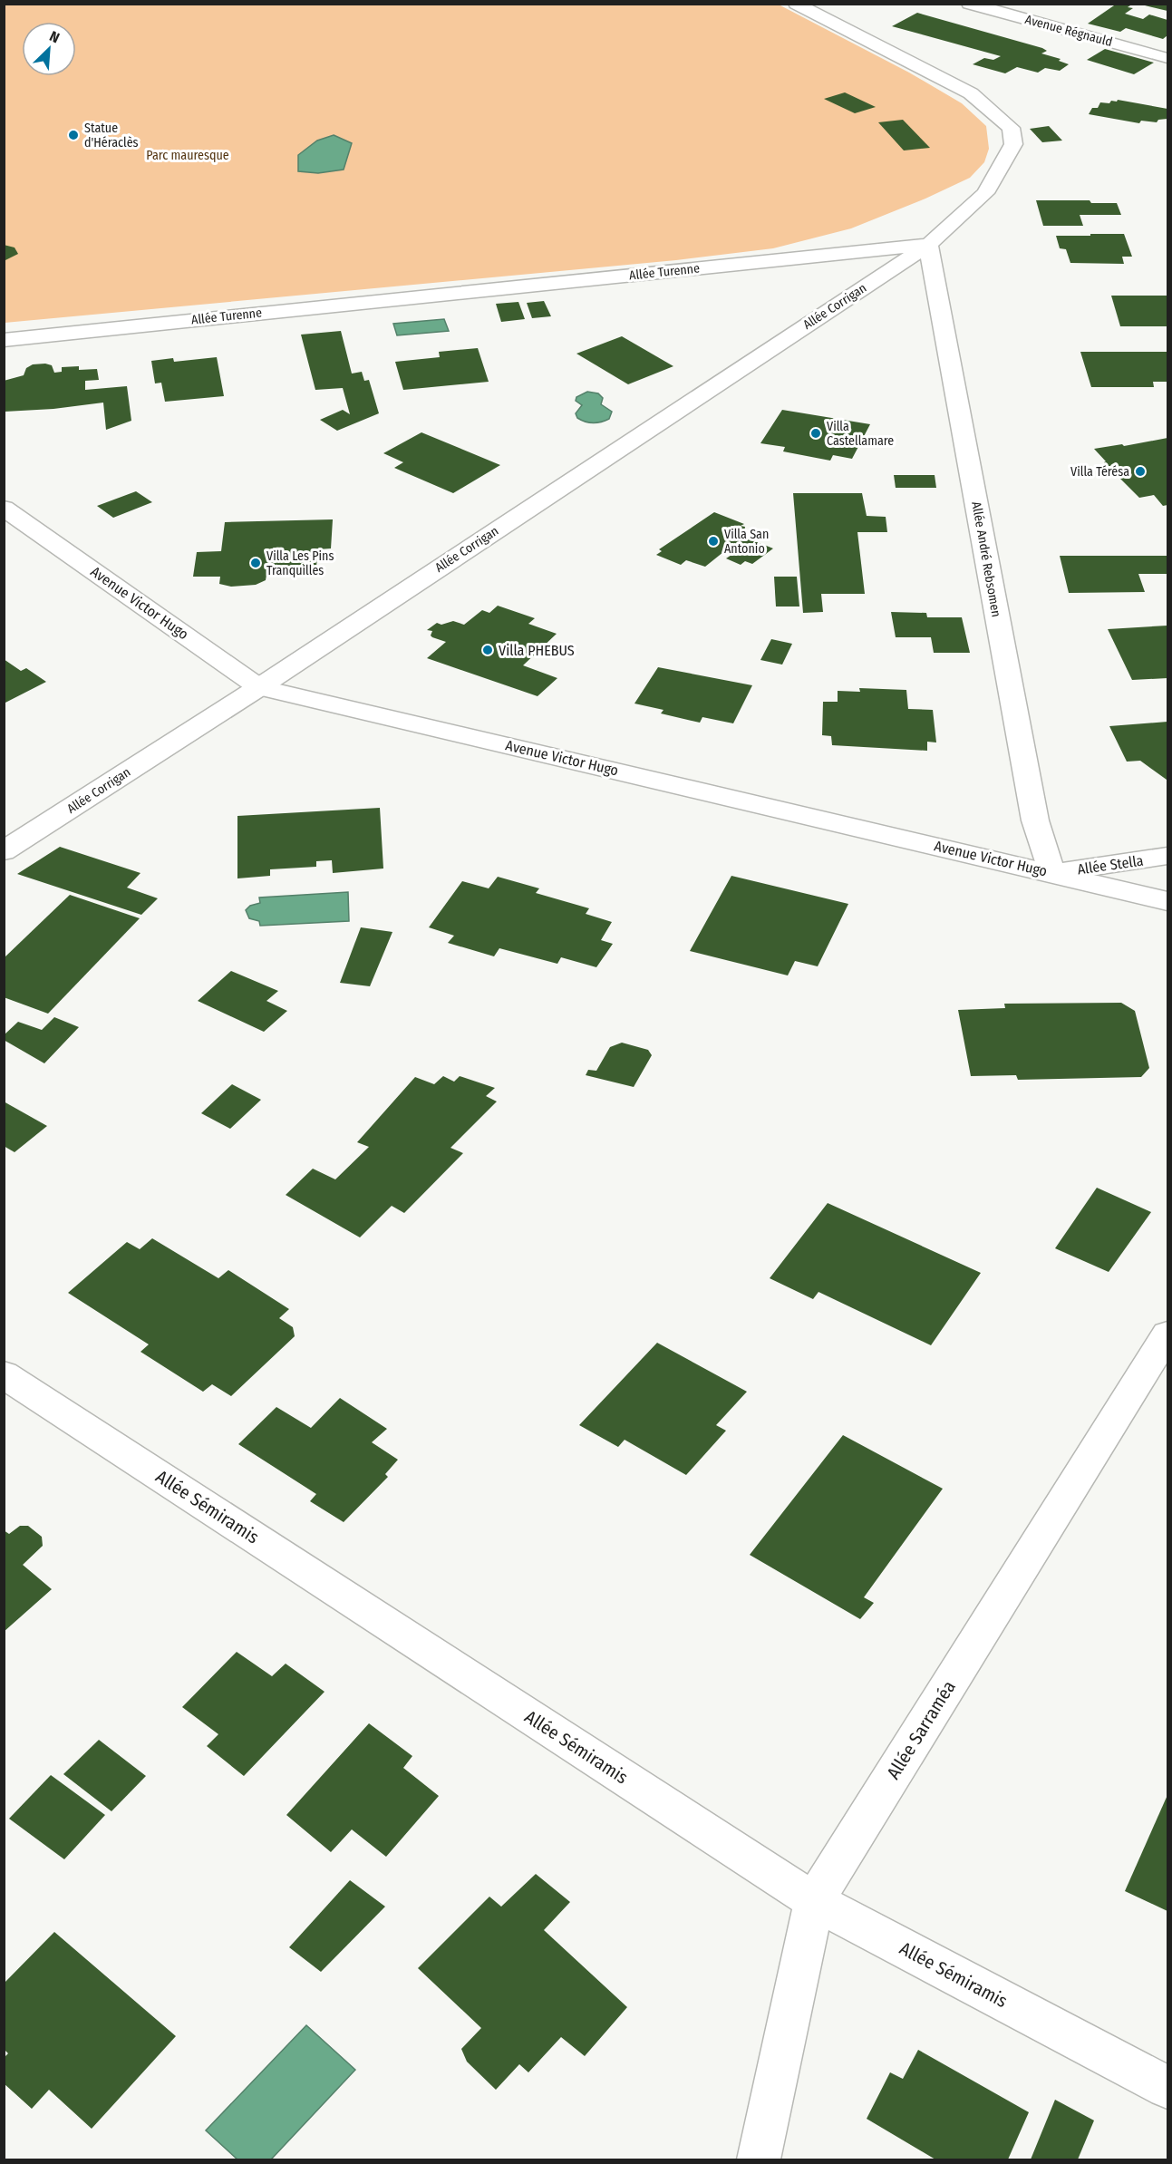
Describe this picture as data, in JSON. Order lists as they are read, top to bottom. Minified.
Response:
{"streets":{"street":["Avenue Régnauld","Allée Turenne","Allée Corrigan","Allée André Rebsomen","Avenue Victor Hugo","Allée Stella","Allée Sémiramis","Allée Sarraméa"]},"crossings":[["Allée Turenne","Allée Corrigan"],["Allée Turenne","Allée André Rebsomen"],["Allée Corrigan","Allée André Rebsomen"],["Allée Corrigan","Avenue Victor Hugo"],["Allée André Rebsomen","Avenue Victor Hugo"],["Allée André Rebsomen","Allée Stella"],["Avenue Victor Hugo","Allée Stella"],["Allée Sémiramis","Allée Sarraméa"]],"parks":["Parc mauresque"],"places":["Statue d'Héraclès","Villa Castellamare","Villa Térésa","Villa San Antonio","Villa Les Pins Tranquilles","Villa PHEBUS"],"north":"top right"}
